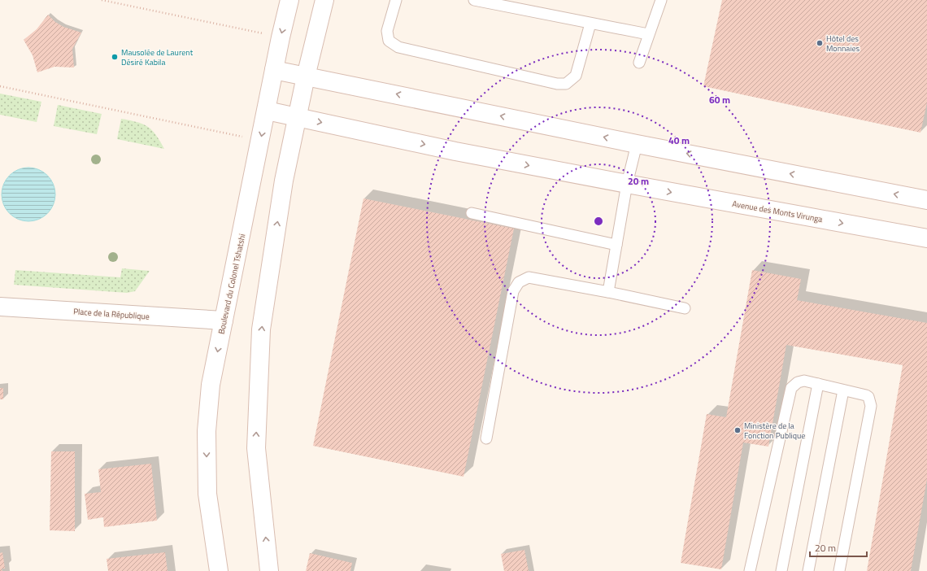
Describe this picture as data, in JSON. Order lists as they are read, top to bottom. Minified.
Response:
{"streets":{"street":["Avenue des Monts Virunga","Boulevard du Colonel Tshatshi","Place de la République"]},"crossings":[["Avenue des Monts Virunga","Boulevard du Colonel Tshatshi"],["Boulevard du Colonel Tshatshi","Place de la République"]],"places":["Hôtel des Monnaies","Mausolée de Laurent Désiré Kabila","Ministère de la Fonction Publique"],"scale_bar":"20 m","rings":["60 m","40 m","20 m"]}
